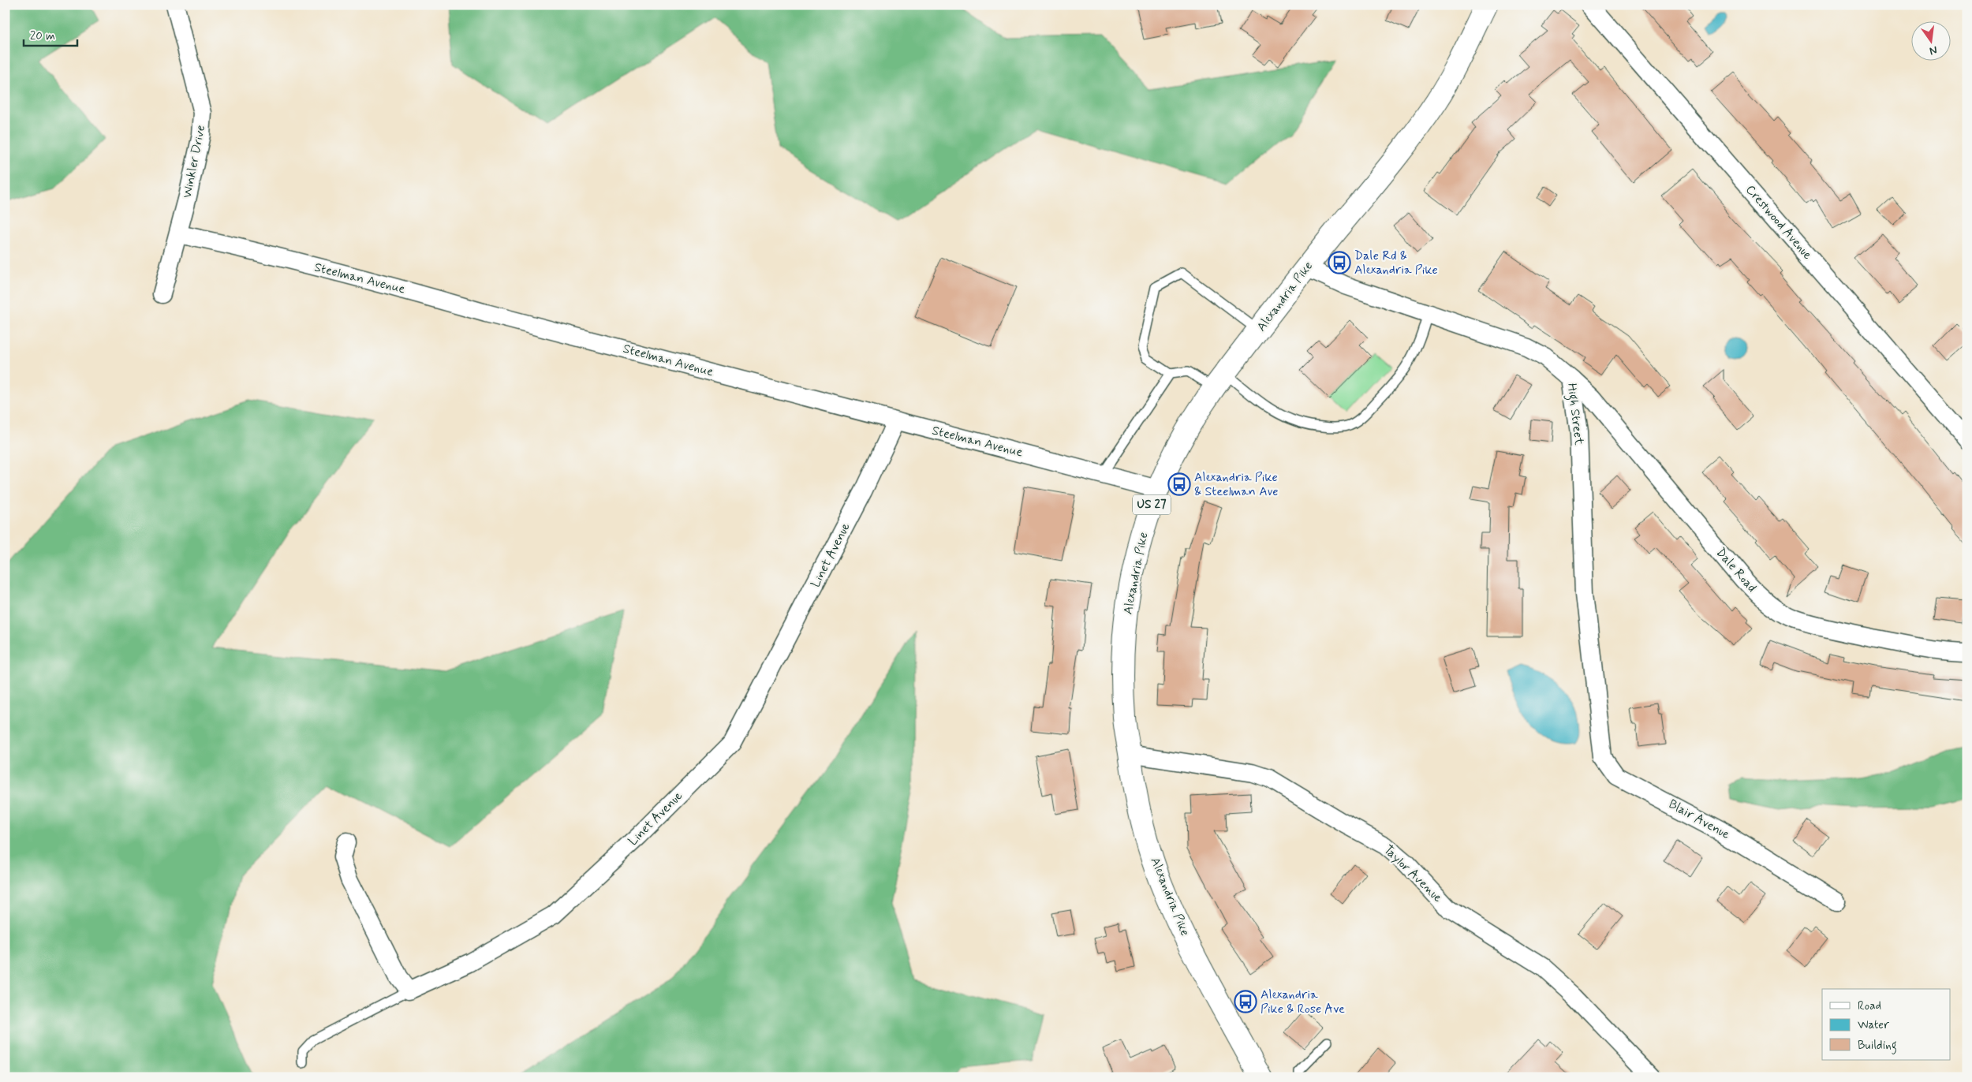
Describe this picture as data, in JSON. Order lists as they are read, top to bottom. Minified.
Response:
{"streets":{"main road":["Alexandria Pike","US 27"],"street":["Winkler Drive","Crestwood Avenue","Steelman Avenue","High Street","Linet Avenue","Dale Road","Blair Avenue","Taylor Avenue"]},"crossings":[["Winkler Drive","Steelman Avenue"],["Steelman Avenue","Alexandria Pike"],["Steelman Avenue","Linet Avenue"],["Alexandria Pike","High Street"],["Alexandria Pike","Taylor Avenue"],["High Street","Dale Road"],["High Street","Blair Avenue"]],"places":{"bus stop":["Dale Rd & Alexandria Pike","Alexandria Pike & Steelman Ave","Alexandria Pike & Rose Ave"]},"legend":["Road","Water","Building"],"scale_bar":"20 m","north":"bottom"}
